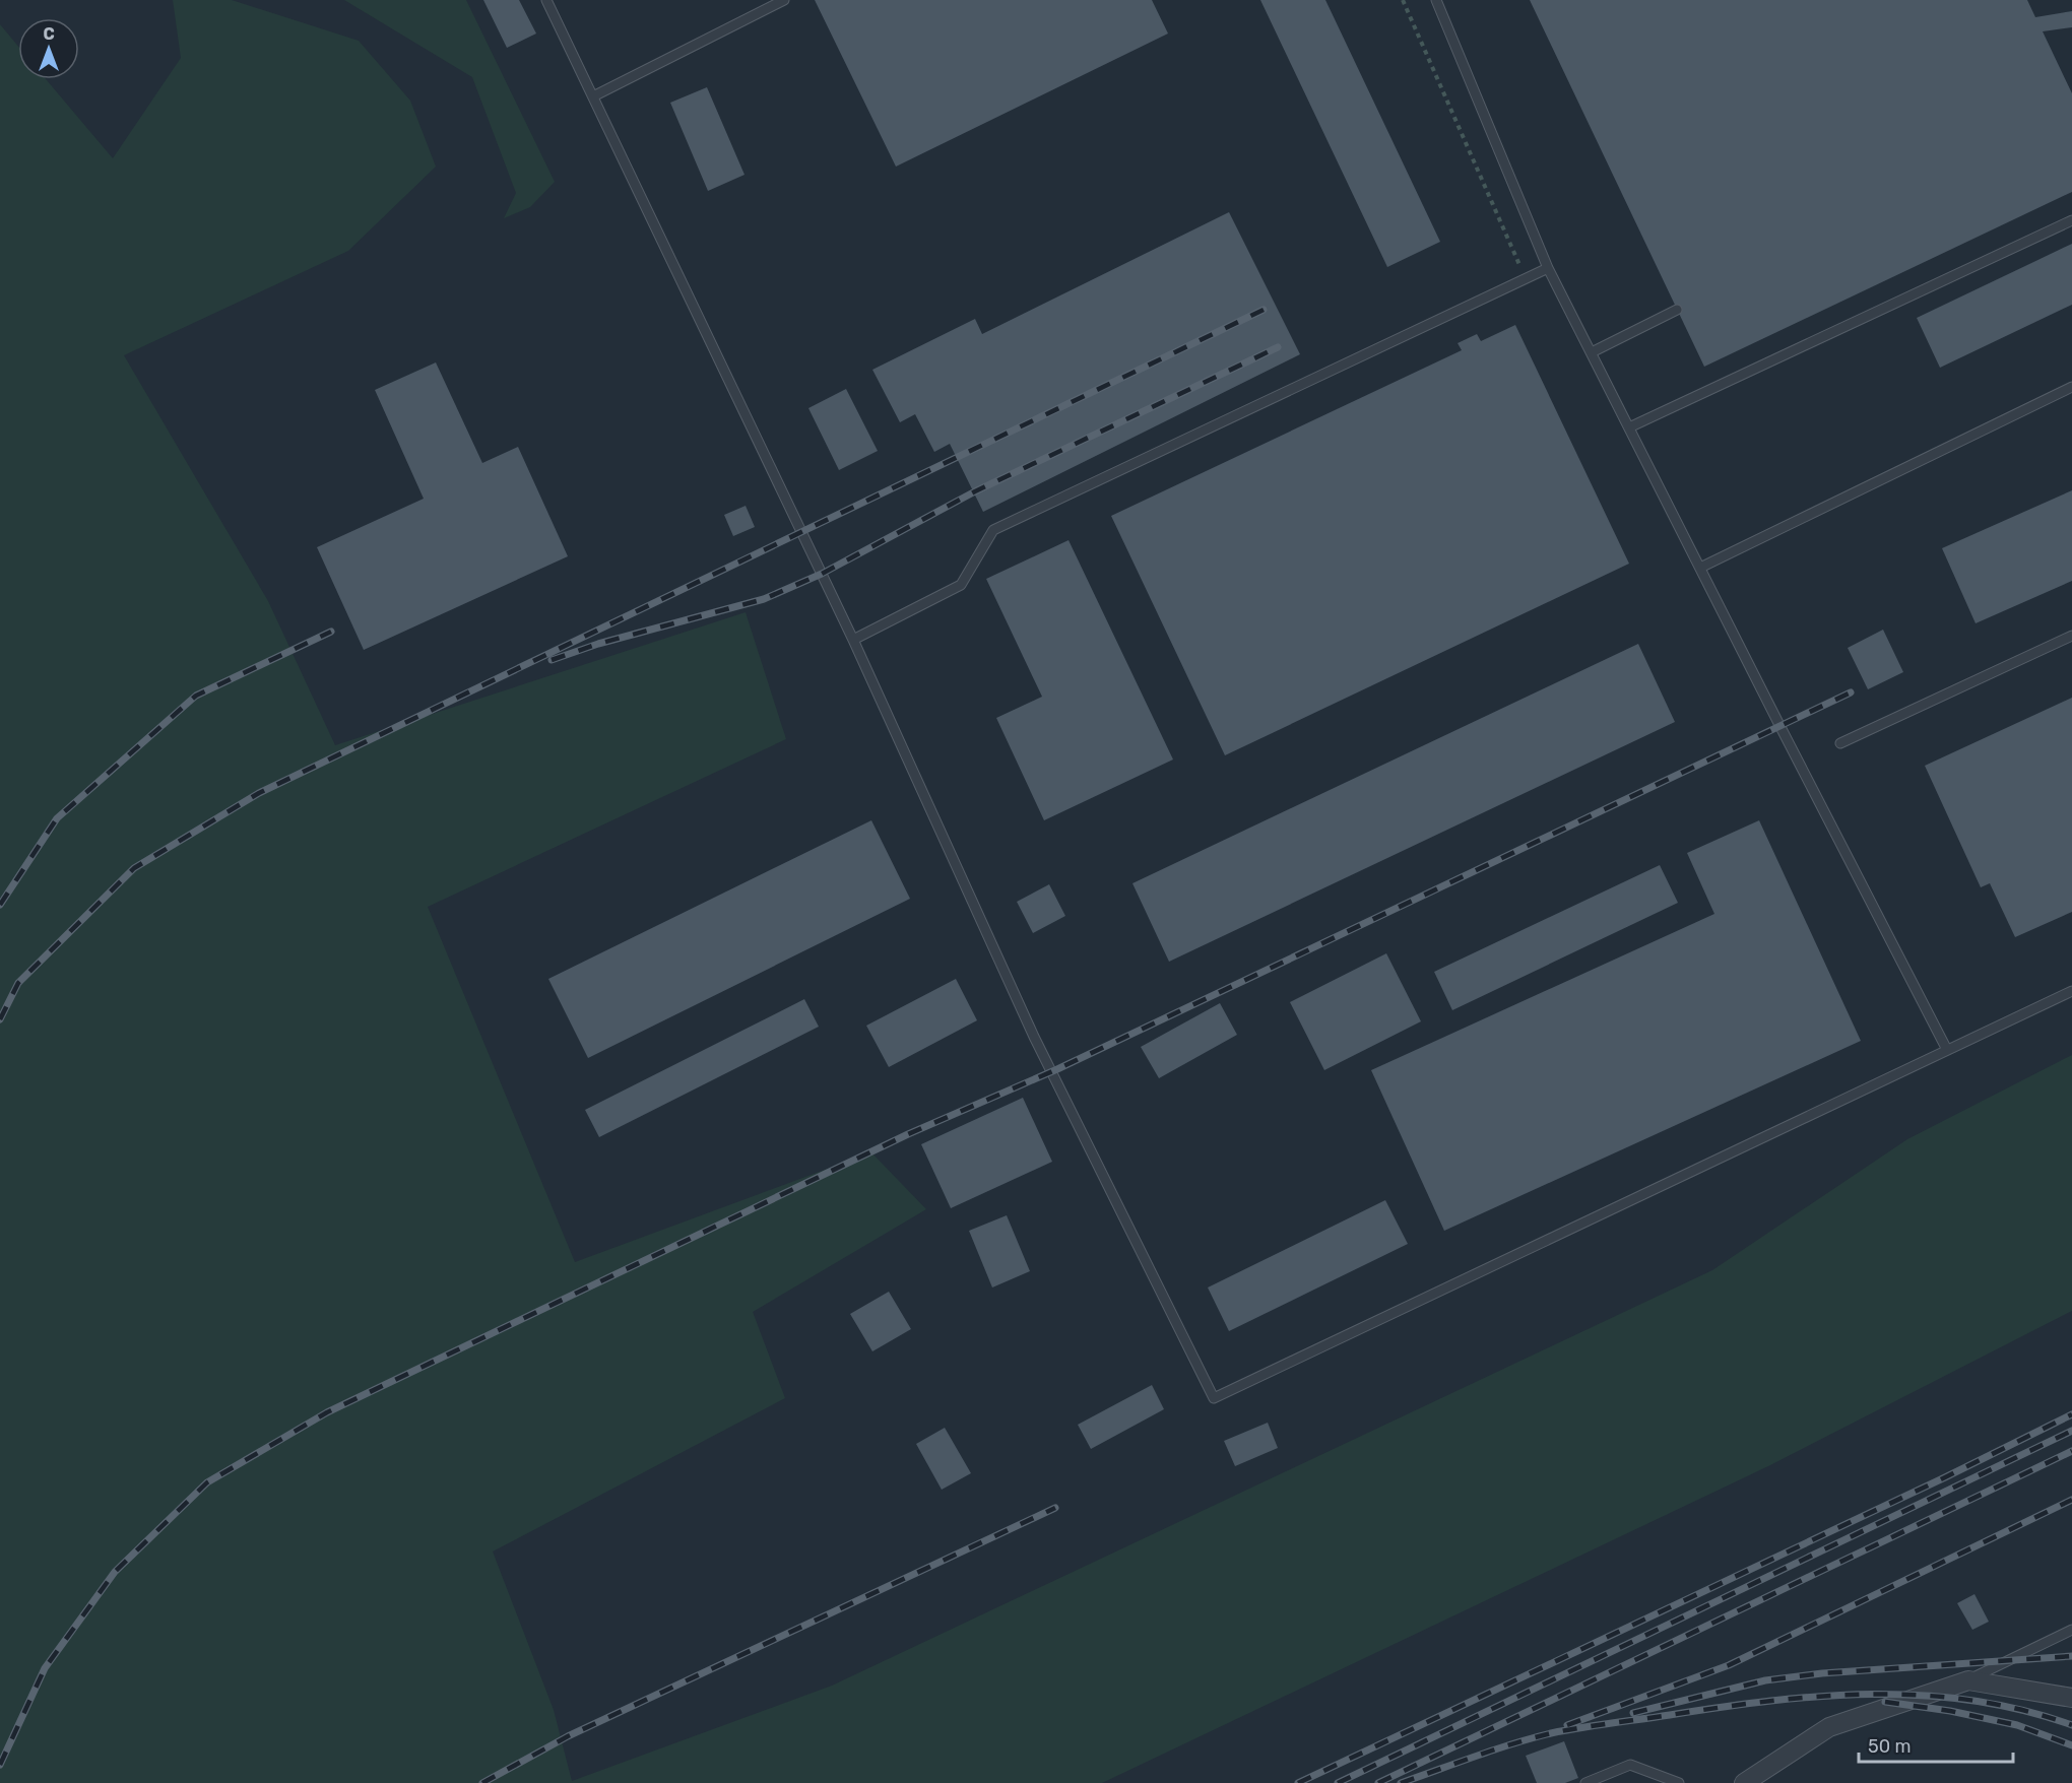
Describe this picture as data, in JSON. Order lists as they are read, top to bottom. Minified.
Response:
{"scale_bar":"50 m","north":"top"}
